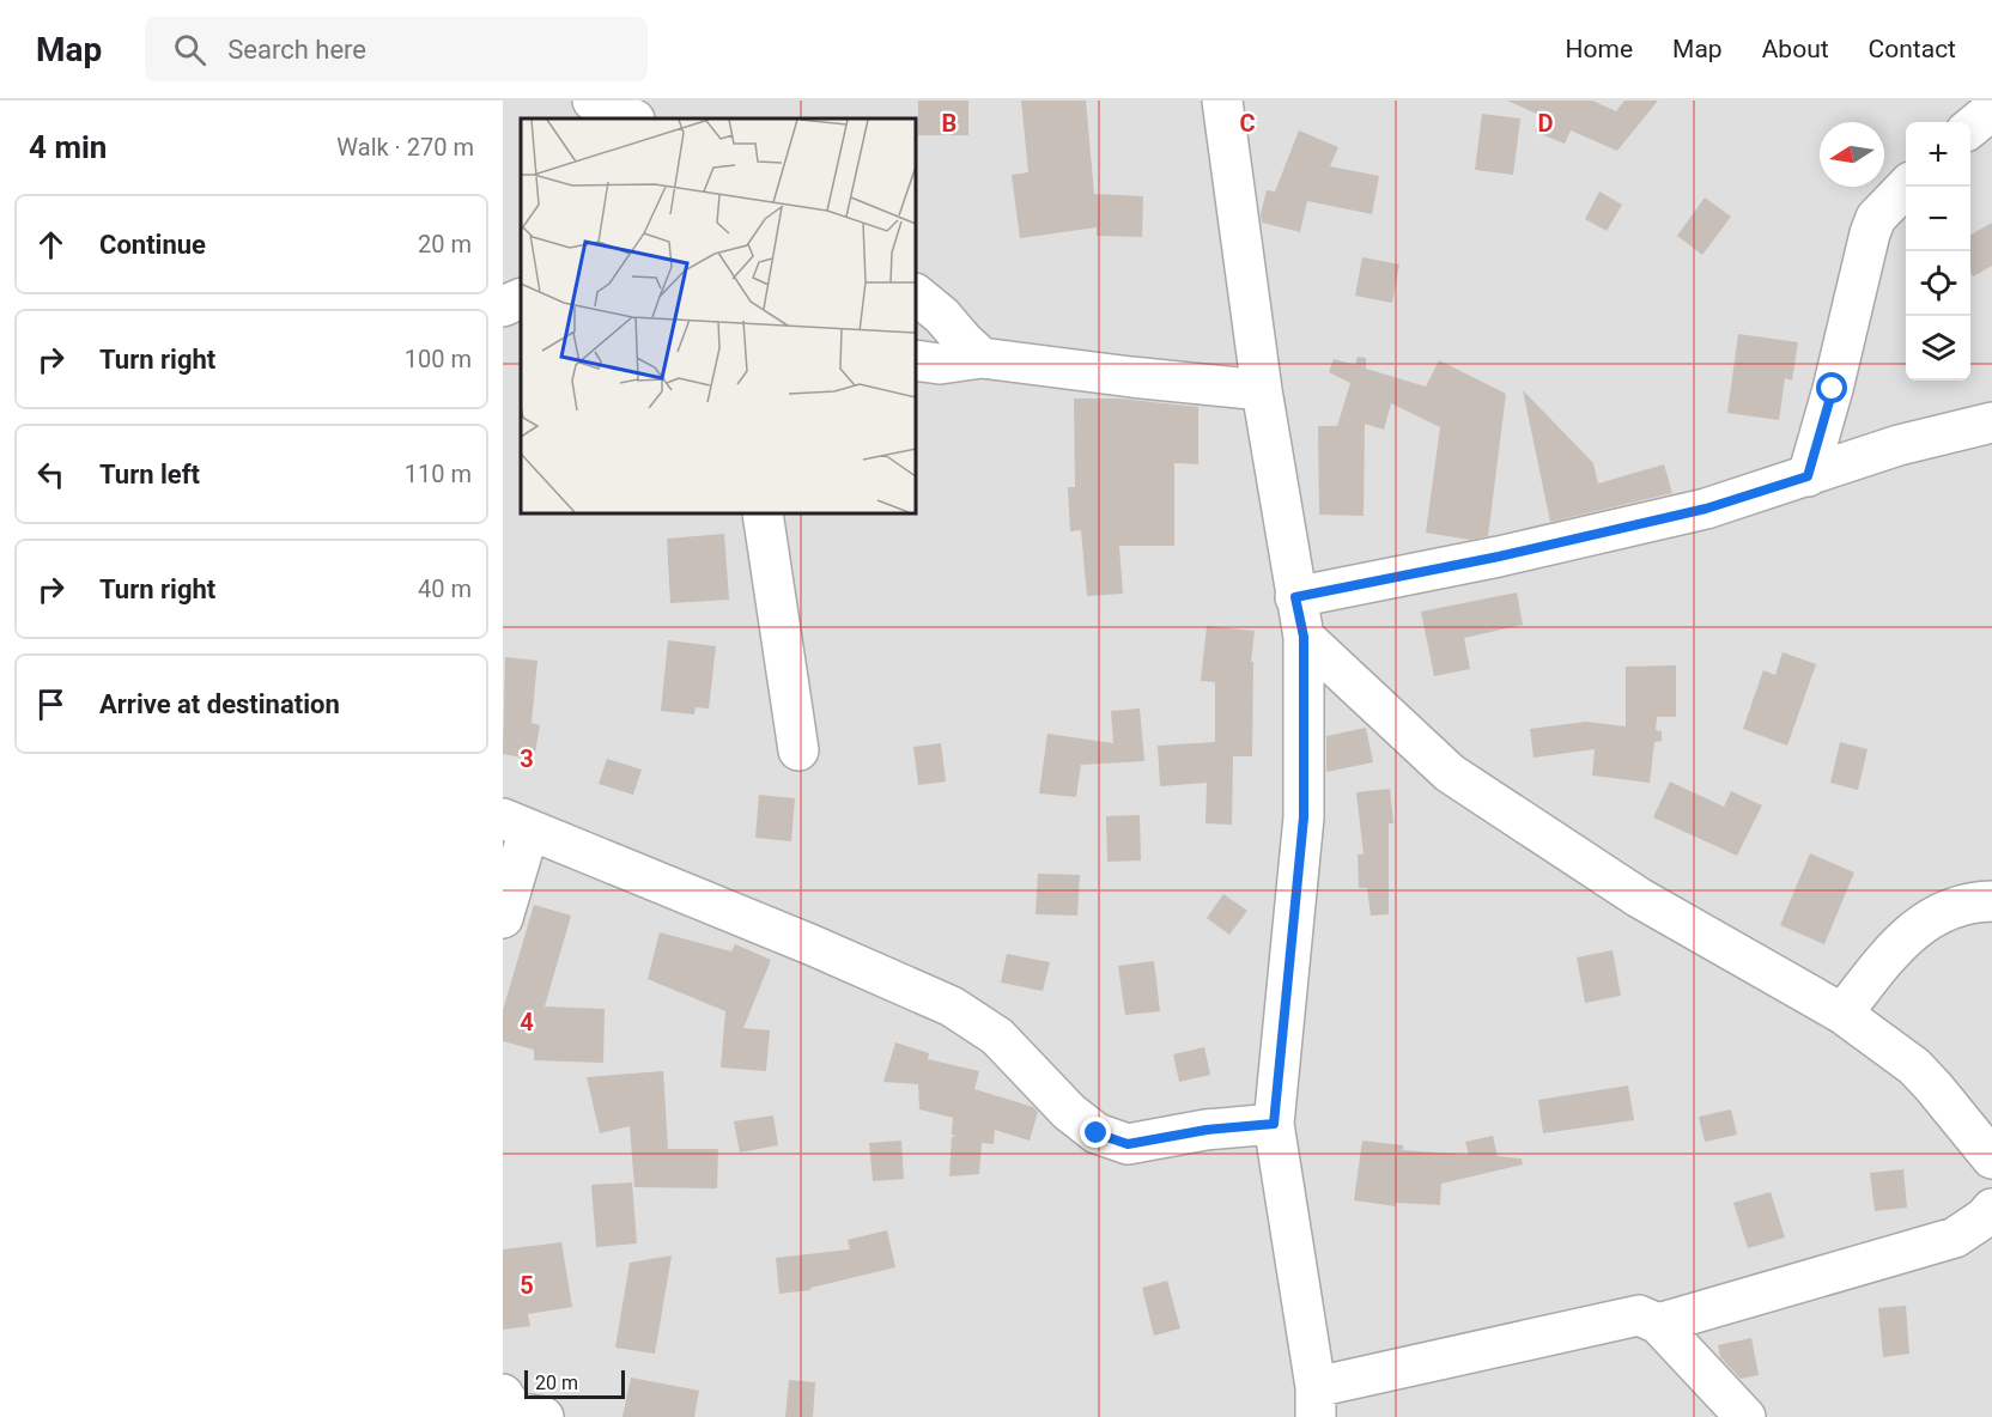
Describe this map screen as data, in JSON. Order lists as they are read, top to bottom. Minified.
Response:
{"scale_bar":"20 m","north":"left","page":{"header":"Map","search":"Search here","nav":["Home","Map","About","Contact"],"heading":["4 min","Walk · 270 m"],"map_buttons":["+","−"],"list":[["Continue","20 m"],["Turn right","100 m"],["Turn left","110 m"],["Turn right","40 m"],"Arrive at destination"],"scale":"20 m"},"grid":{"columns":["B","C","D"],"rows":["3","4","5"]}}
